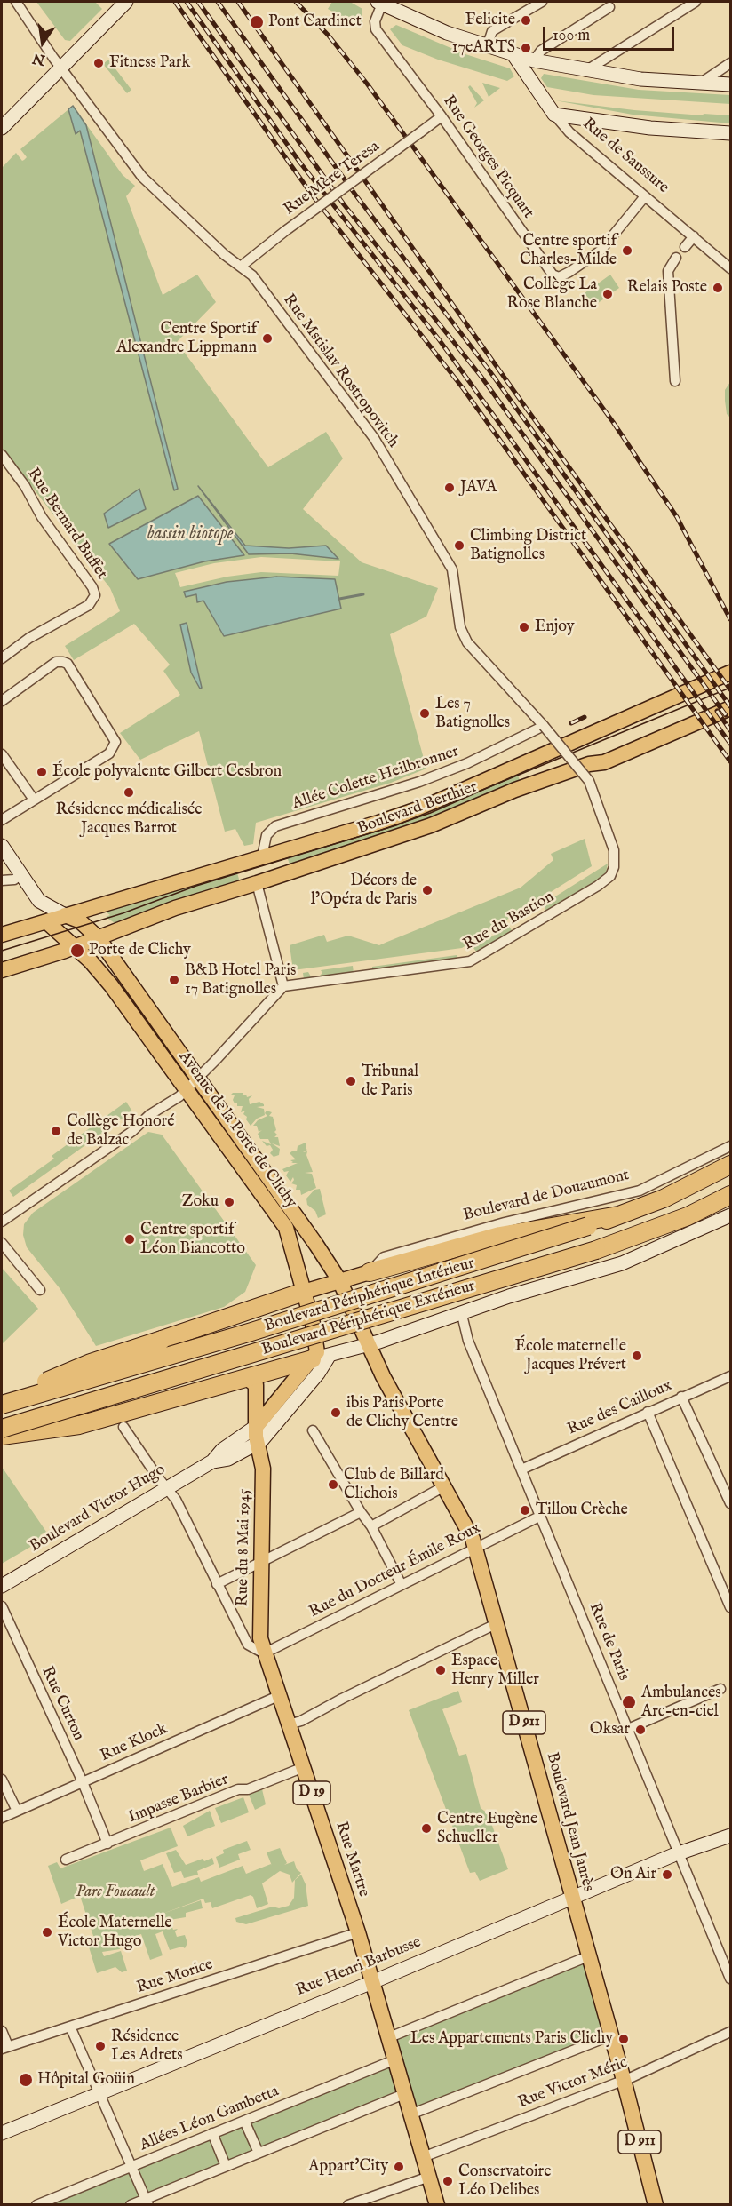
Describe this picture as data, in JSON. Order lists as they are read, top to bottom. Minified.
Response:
{"streets":{"highway":["Boulevard Périphérique Intérieur","Boulevard Périphérique Extérieur"],"main road":["Rue de Saussure","Boulevard Berthier","Avenue de la Porte de Clichy","Boulevard Victor Hugo","Rue du 8 Mai 1945","D 911","D 19","Boulevard Jean Jaurès","Rue Martre","Rue Henri Barbusse"],"street":["Rue Georges Picquart","Rue Mère Teresa","Rue Mstislav Rostropovitch","Rue Bernard Buffet","Allée Colette Heilbronner","Rue du Bastion","Boulevard de Douaumont","Rue des Cailloux","Rue du Docteur Émile Roux","Rue de Paris","Rue Curton","Rue Klock","Impasse Barbier","Rue Morice","Rue Victor Méric","Allées Léon Gambetta"]},"crossings":[["Rue de Saussure","Rue Georges Picquart"],["Rue Georges Picquart","Rue Mère Teresa"],["Rue Mère Teresa","Rue Mstislav Rostropovitch"],["Rue Mstislav Rostropovitch","Allée Colette Heilbronner"],["Rue Mstislav Rostropovitch","Rue du Bastion"],["Allée Colette Heilbronner","Boulevard Berthier"],["Boulevard Berthier","Avenue de la Porte de Clichy"],["Avenue de la Porte de Clichy","Boulevard Jean Jaurès"],["Rue des Cailloux","Rue de Paris"],["Boulevard Victor Hugo","Rue du 8 Mai 1945"],["Rue du 8 Mai 1945","Rue du Docteur Émile Roux"],["Rue du 8 Mai 1945","Rue Martre"],["Rue du Docteur Émile Roux","Rue de Paris"],["Rue du Docteur Émile Roux","Boulevard Jean Jaurès"],["Rue du Docteur Émile Roux","Rue Martre"],["Rue de Paris","Rue Henri Barbusse"],["Rue Curton","Rue Klock"],["Rue Curton","Impasse Barbier"],["Rue Klock","Rue Martre"],["Impasse Barbier","Rue Martre"],["Boulevard Jean Jaurès","Rue Henri Barbusse"],["Boulevard Jean Jaurès","Rue Victor Méric"],["Rue Martre","Rue Henri Barbusse"],["Rue Martre","Rue Morice"],["Rue Martre","Rue Victor Méric"],["Rue Martre","Allées Léon Gambetta"]],"water":["bassin biotope"],"parks":["Parc Foucault"],"places":["Felicite","Pont Cardinet","17eARTS","Fitness Park","Centre sportif Charles-Milde","Relais Poste","Collège La Rose Blanche","Centre Sportif Alexandre Lippmann","JAVA","Climbing District Batignolles","Enjoy","Les 7 Batignolles","École polyvalente Gilbert Cesbron","Résidence médicalisée Jacques Barrot","Décors de l’Opéra de Paris","Porte de Clichy","B&B Hotel Paris 17 Batignolles","Tribunal de Paris","Collège Honoré de Balzac","Zoku","Centre sportif Léon Biancotto","École maternelle Jacques Prévert","ibis Paris Porte de Clichy Centre","Club de Billard Clichois","Tillou Crèche","Espace Henry Miller","Ambulances Arc-en-ciel","Oksar","Centre Eugène Schueller","On Air","École Maternelle Victor Hugo","Les Appartements Paris Clichy","Résidence Les Adrets","Hôpital Goüin","Appart'City","Conservatoire Léo Delibes"],"scale_bar":"100 m","north":"bottom"}
